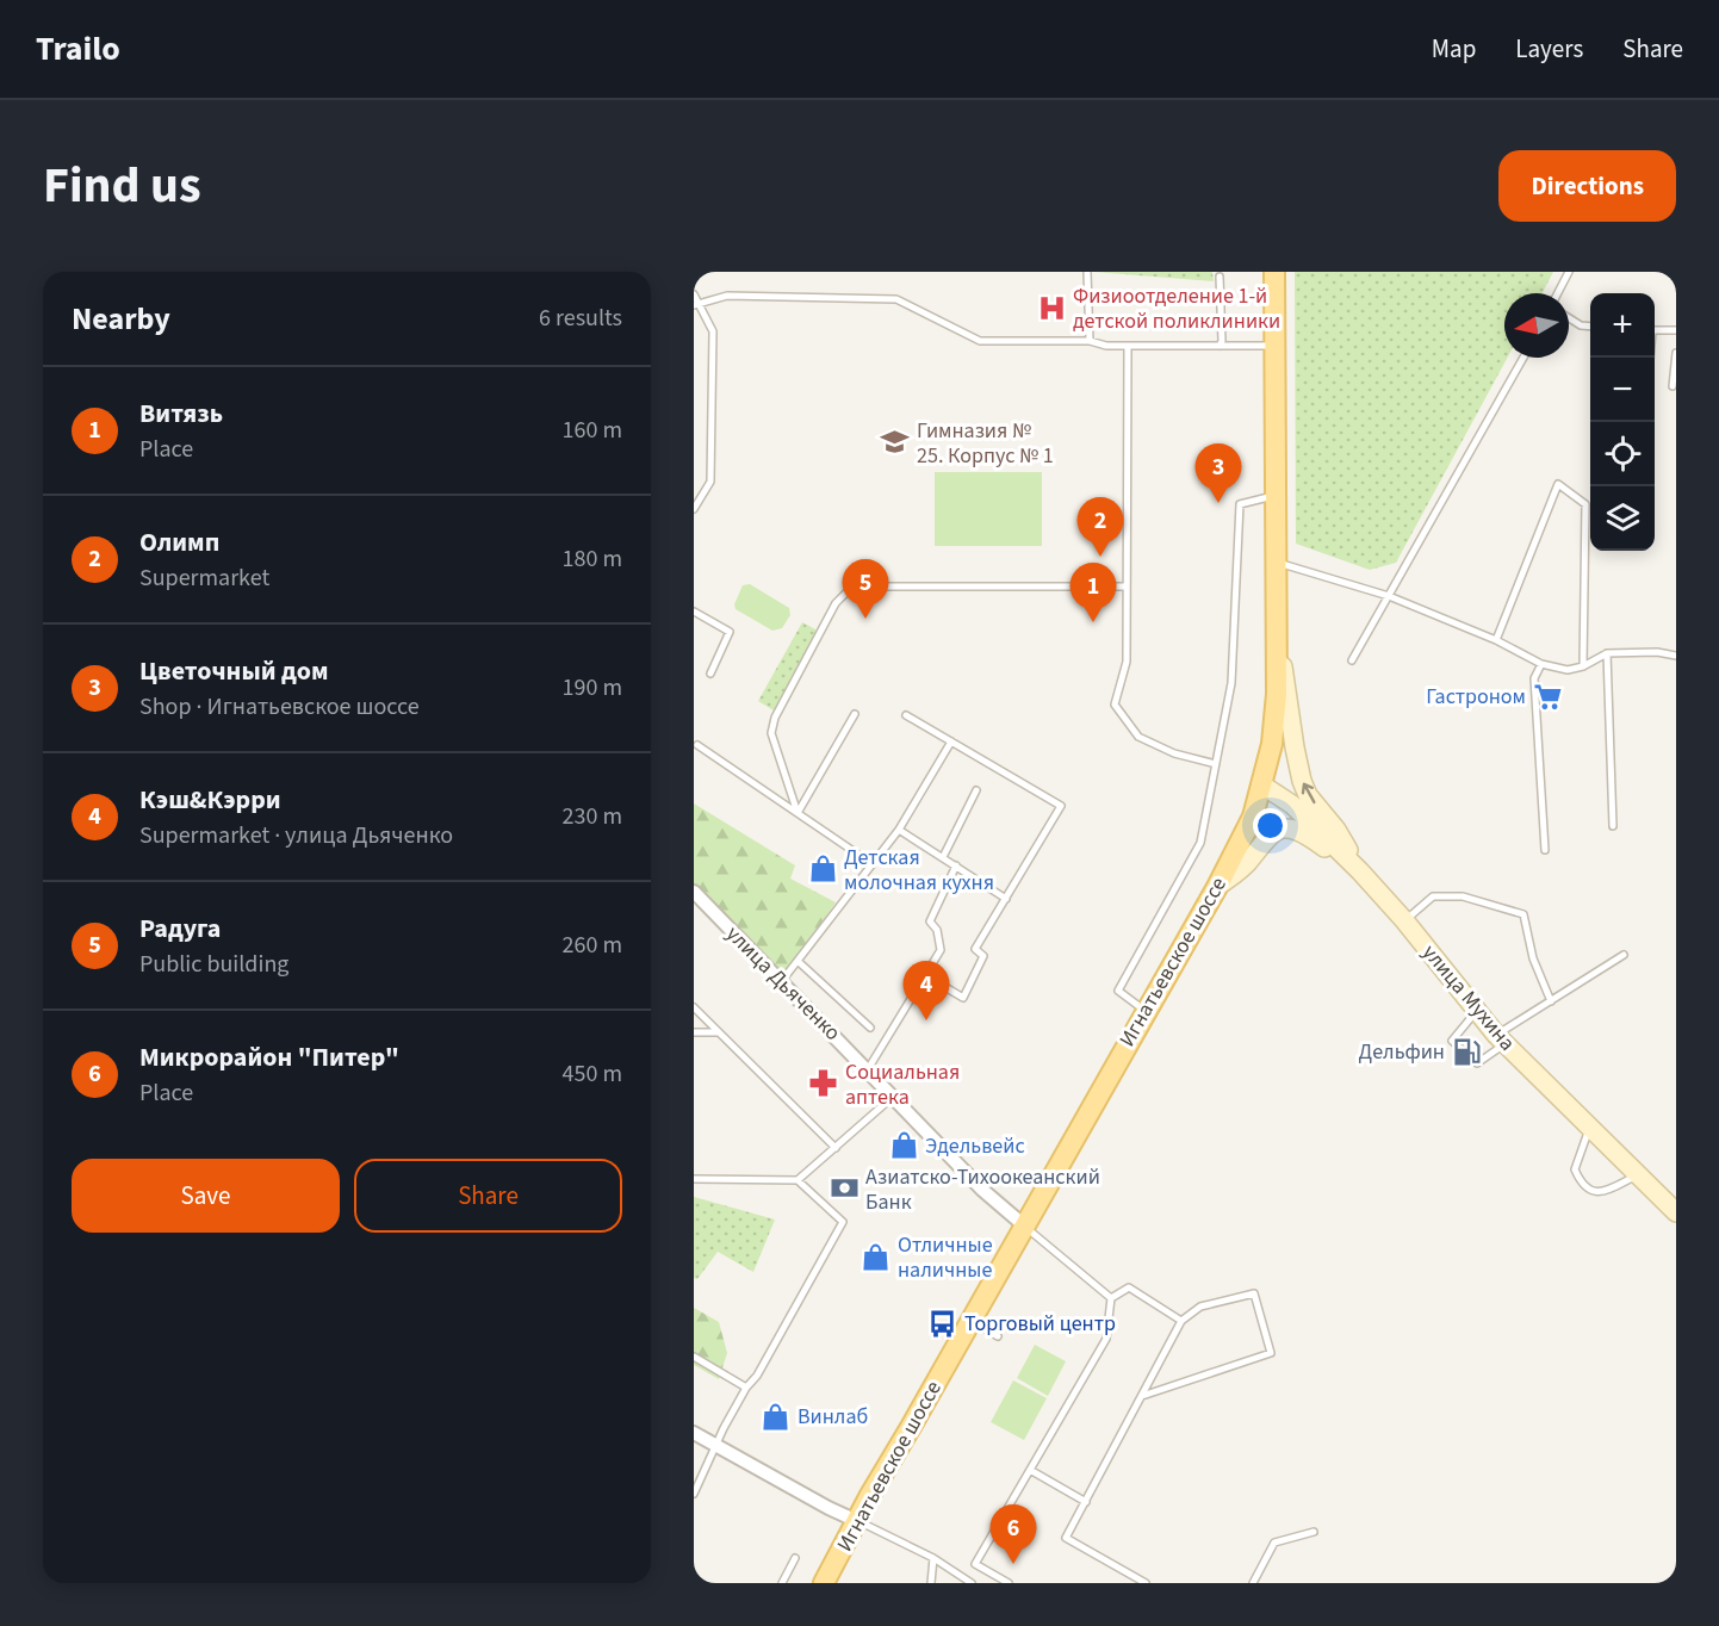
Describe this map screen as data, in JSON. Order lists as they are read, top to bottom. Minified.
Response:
{"streets":{"main road":["Игнатьевское шоссе","улица Мухина"],"street":["улица Дьяченко"]},"crossings":[["Игнатьевское шоссе","улица Дьяченко"],["Игнатьевское шоссе","улица Мухина"]],"places":{"hospital":["Физиоотделение 1-й детской поликлиники"],"school or university":["Гимназия № 25. Корпус № 1"],"supermarket":["Гастроном"],"shop":["Детская молочная кухня","Эдельвейс","Отличные наличные","Винлаб"],"fuel station":["Дельфин"],"pharmacy":["Социальная аптека"],"bank":["Азиатско-Тихоокеанский Банк"],"bus stop":["Торговый центр"]},"north":"left","page":{"header":"Trailo","nav":["Map","Layers","Share"],"title":"Find us","buttons":["Directions",["Save","Share"]],"heading":["Nearby","6 results"],"map_buttons":["+","−"],"list":[{"mark":"1","name":"Витязь","note":"Place","value":"160 m"},{"mark":"2","name":"Олимп","note":"Supermarket","value":"180 m"},{"mark":"3","name":"Цветочный дом","note":"Shop · Игнатьевское шоссе","value":"190 m"},{"mark":"4","name":"Кэш&Кэрри","note":"Supermarket · улица Дьяченко","value":"230 m"},{"mark":"5","name":"Радуга","note":"Public building","value":"260 m"},{"mark":"6","name":"Микрорайон \"Питер\"","note":"Place","value":"450 m"}],"pins":["3","2","5","1","4","6"]}}
